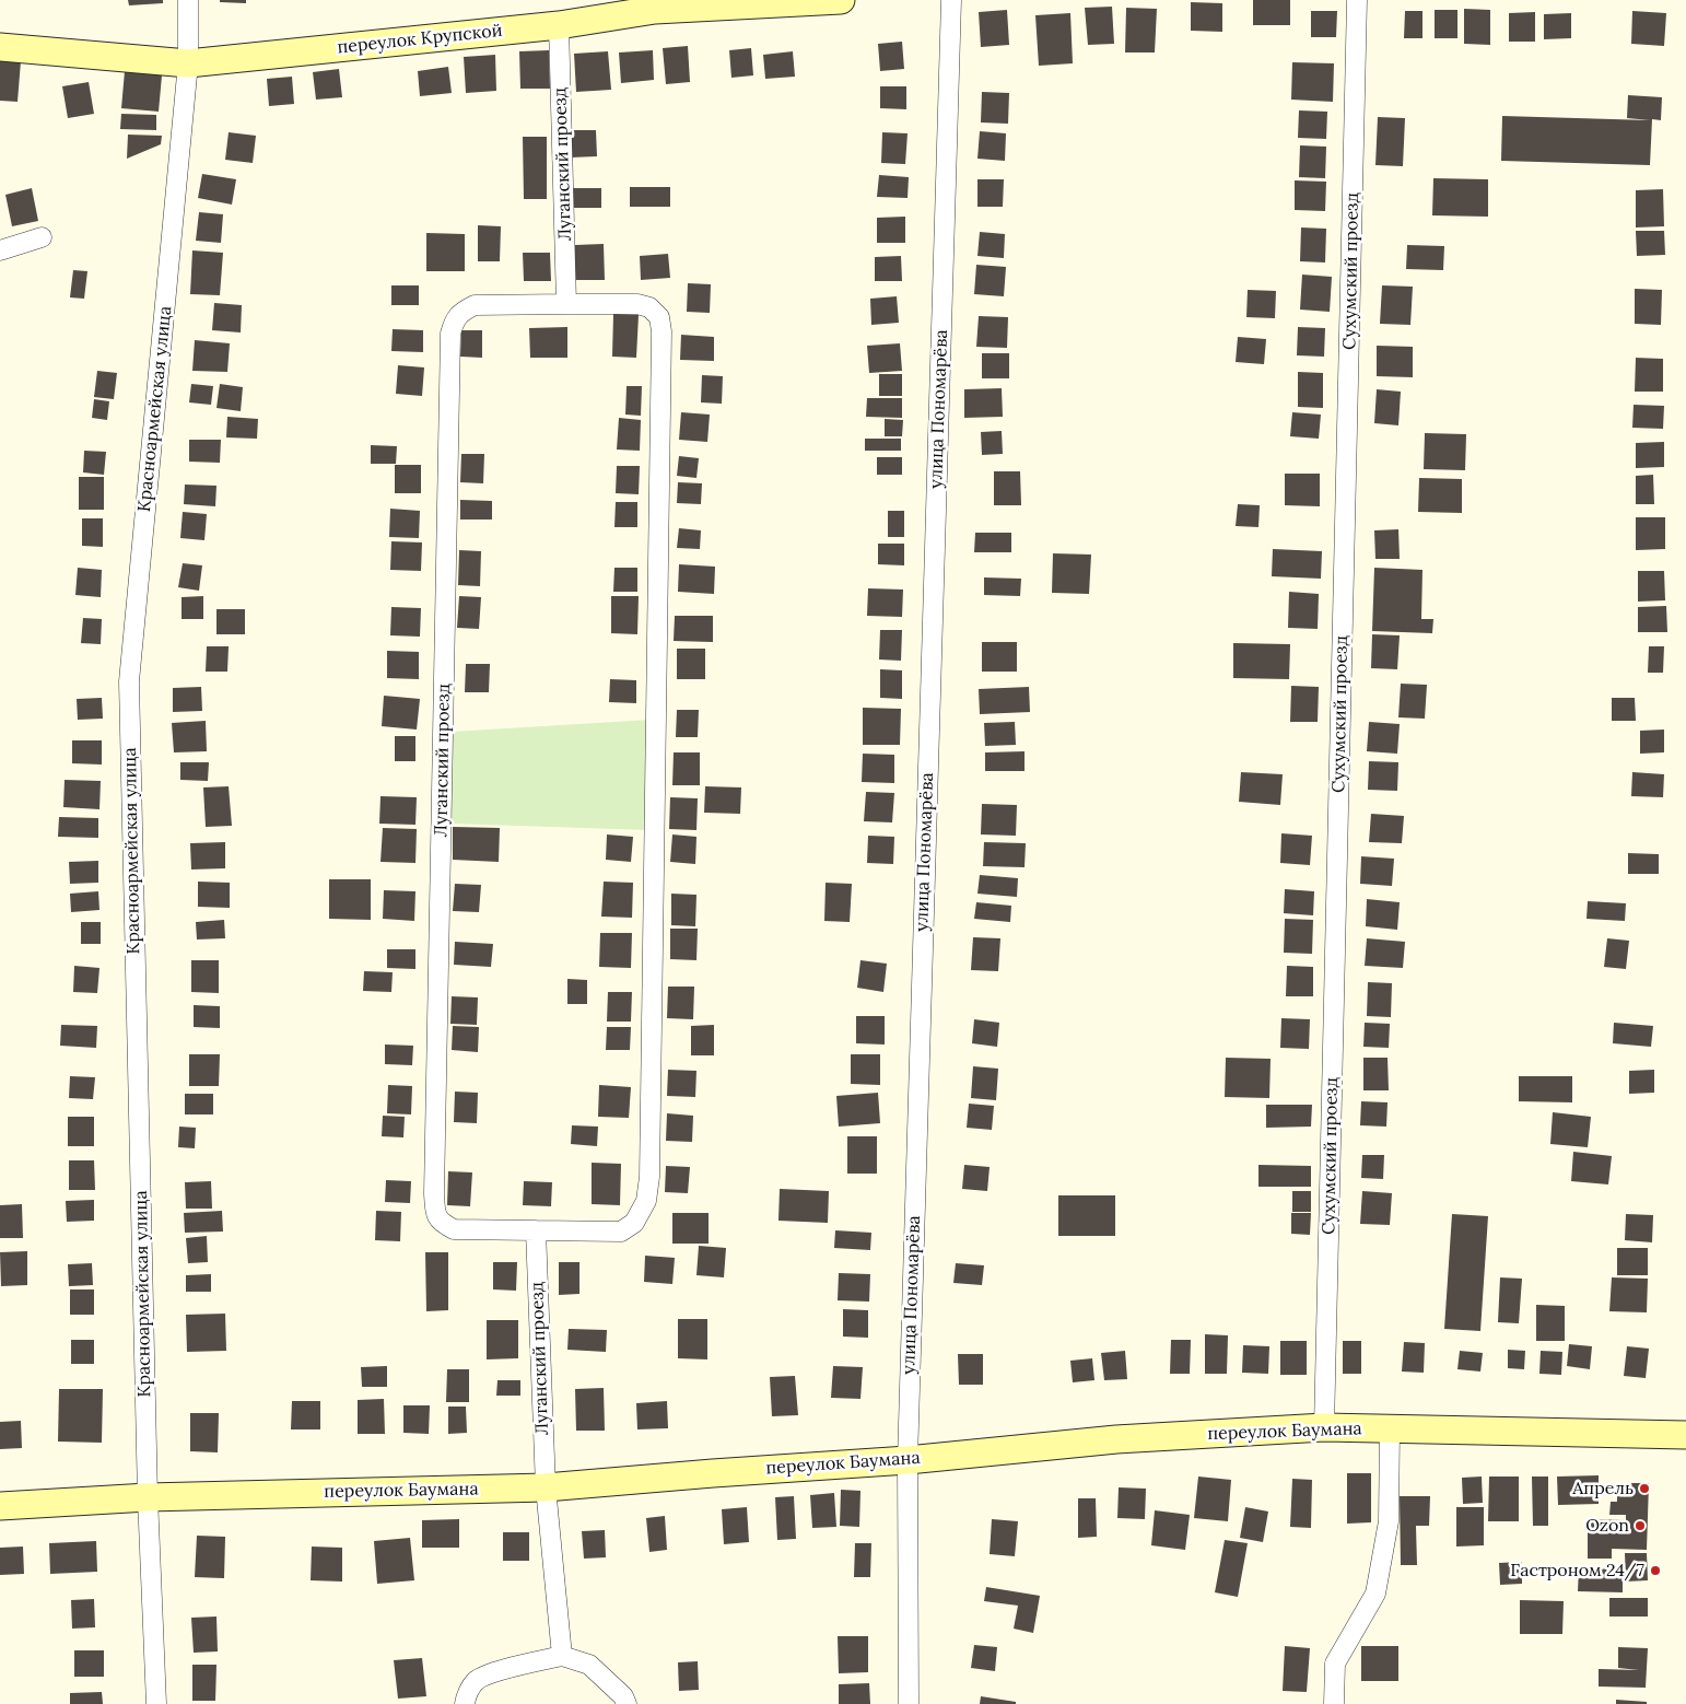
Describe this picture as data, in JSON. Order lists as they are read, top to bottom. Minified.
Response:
{"streets":{"street":["переулок Крупской","Луганский проезд","Сухумский проезд","Красноармейская улица","улица Пономарёва","переулок Баумана"]},"crossings":[["переулок Крупской","Луганский проезд"],["переулок Крупской","Красноармейская улица"],["Луганский проезд","переулок Баумана"],["Сухумский проезд","переулок Баумана"],["Красноармейская улица","переулок Баумана"],["улица Пономарёва","переулок Баумана"]],"places":["Апрель","Ozon","Гастроном 24/7"]}
